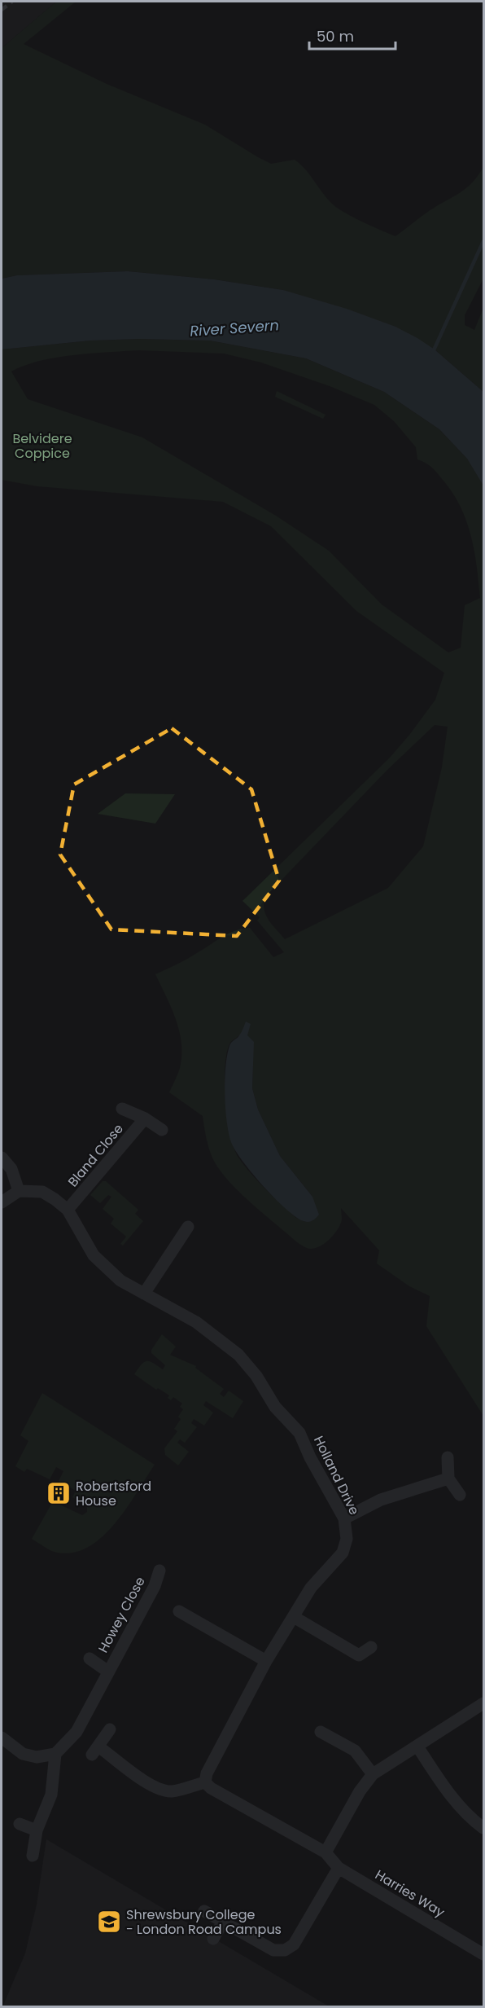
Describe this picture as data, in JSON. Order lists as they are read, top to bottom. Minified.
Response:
{"streets":{"street":["Bland Close","Holland Drive","Howey Close","Harries Way"]},"crossings":[["Bland Close","Holland Drive"]],"water":["River Severn"],"parks":["Belvidere Coppice"],"places":{"building":["Robertsford House"],"school or university":["Shrewsbury College - London Road Campus"]},"scale_bar":"50 m"}
